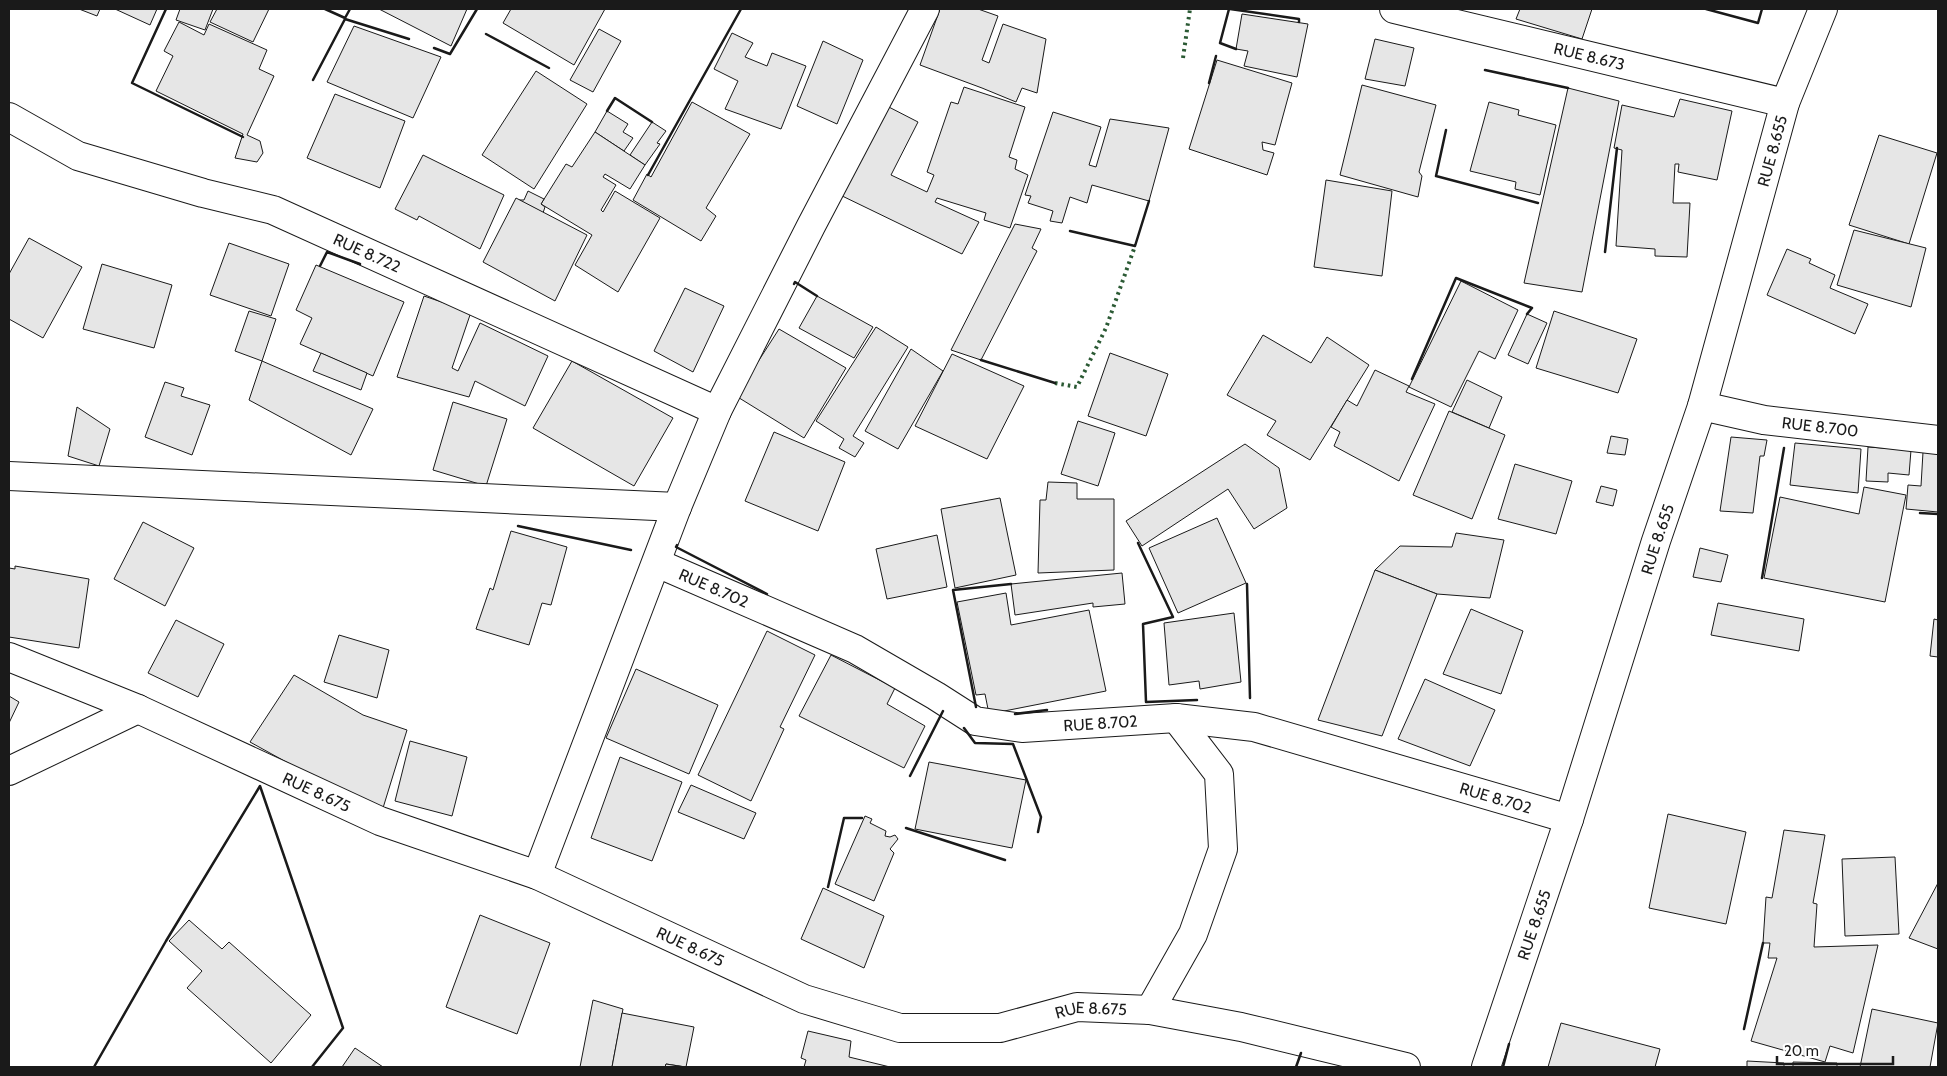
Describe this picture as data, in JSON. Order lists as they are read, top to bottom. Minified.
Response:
{"streets":{"street":["RUE 8.673","RUE 8.655","RUE 8.722","RUE 8.700","RUE 8.702","RUE 8.675"]},"crossings":[["RUE 8.673","RUE 8.655"],["RUE 8.655","RUE 8.700"],["RUE 8.655","RUE 8.702"]],"scale_bar":"20 m"}
